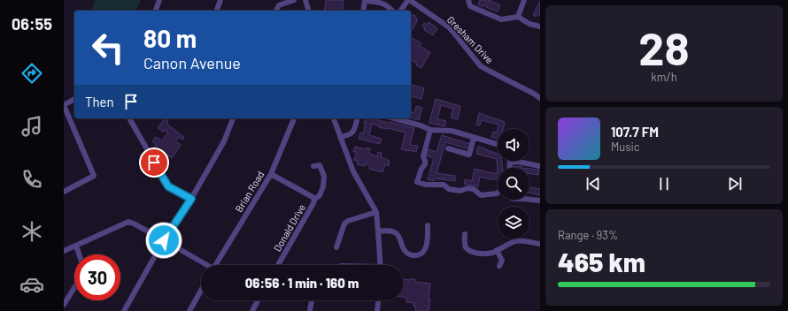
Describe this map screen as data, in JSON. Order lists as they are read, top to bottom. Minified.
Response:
{"streets":{"street":["Gresham Drive","Brian Road","Donald Drive"]},"crossings":[["Brian Road","Donald Drive"]],"page":{"tabs":"06:55","tile":[["28","km/h"],["Range · 93%","465 km"]],"turn":["80 m","Canon Avenue"],"then":"Then","song":["107.7 FM","Music"],"limit":"30","trip":"06:56 · 1 min · 160 m"}}
